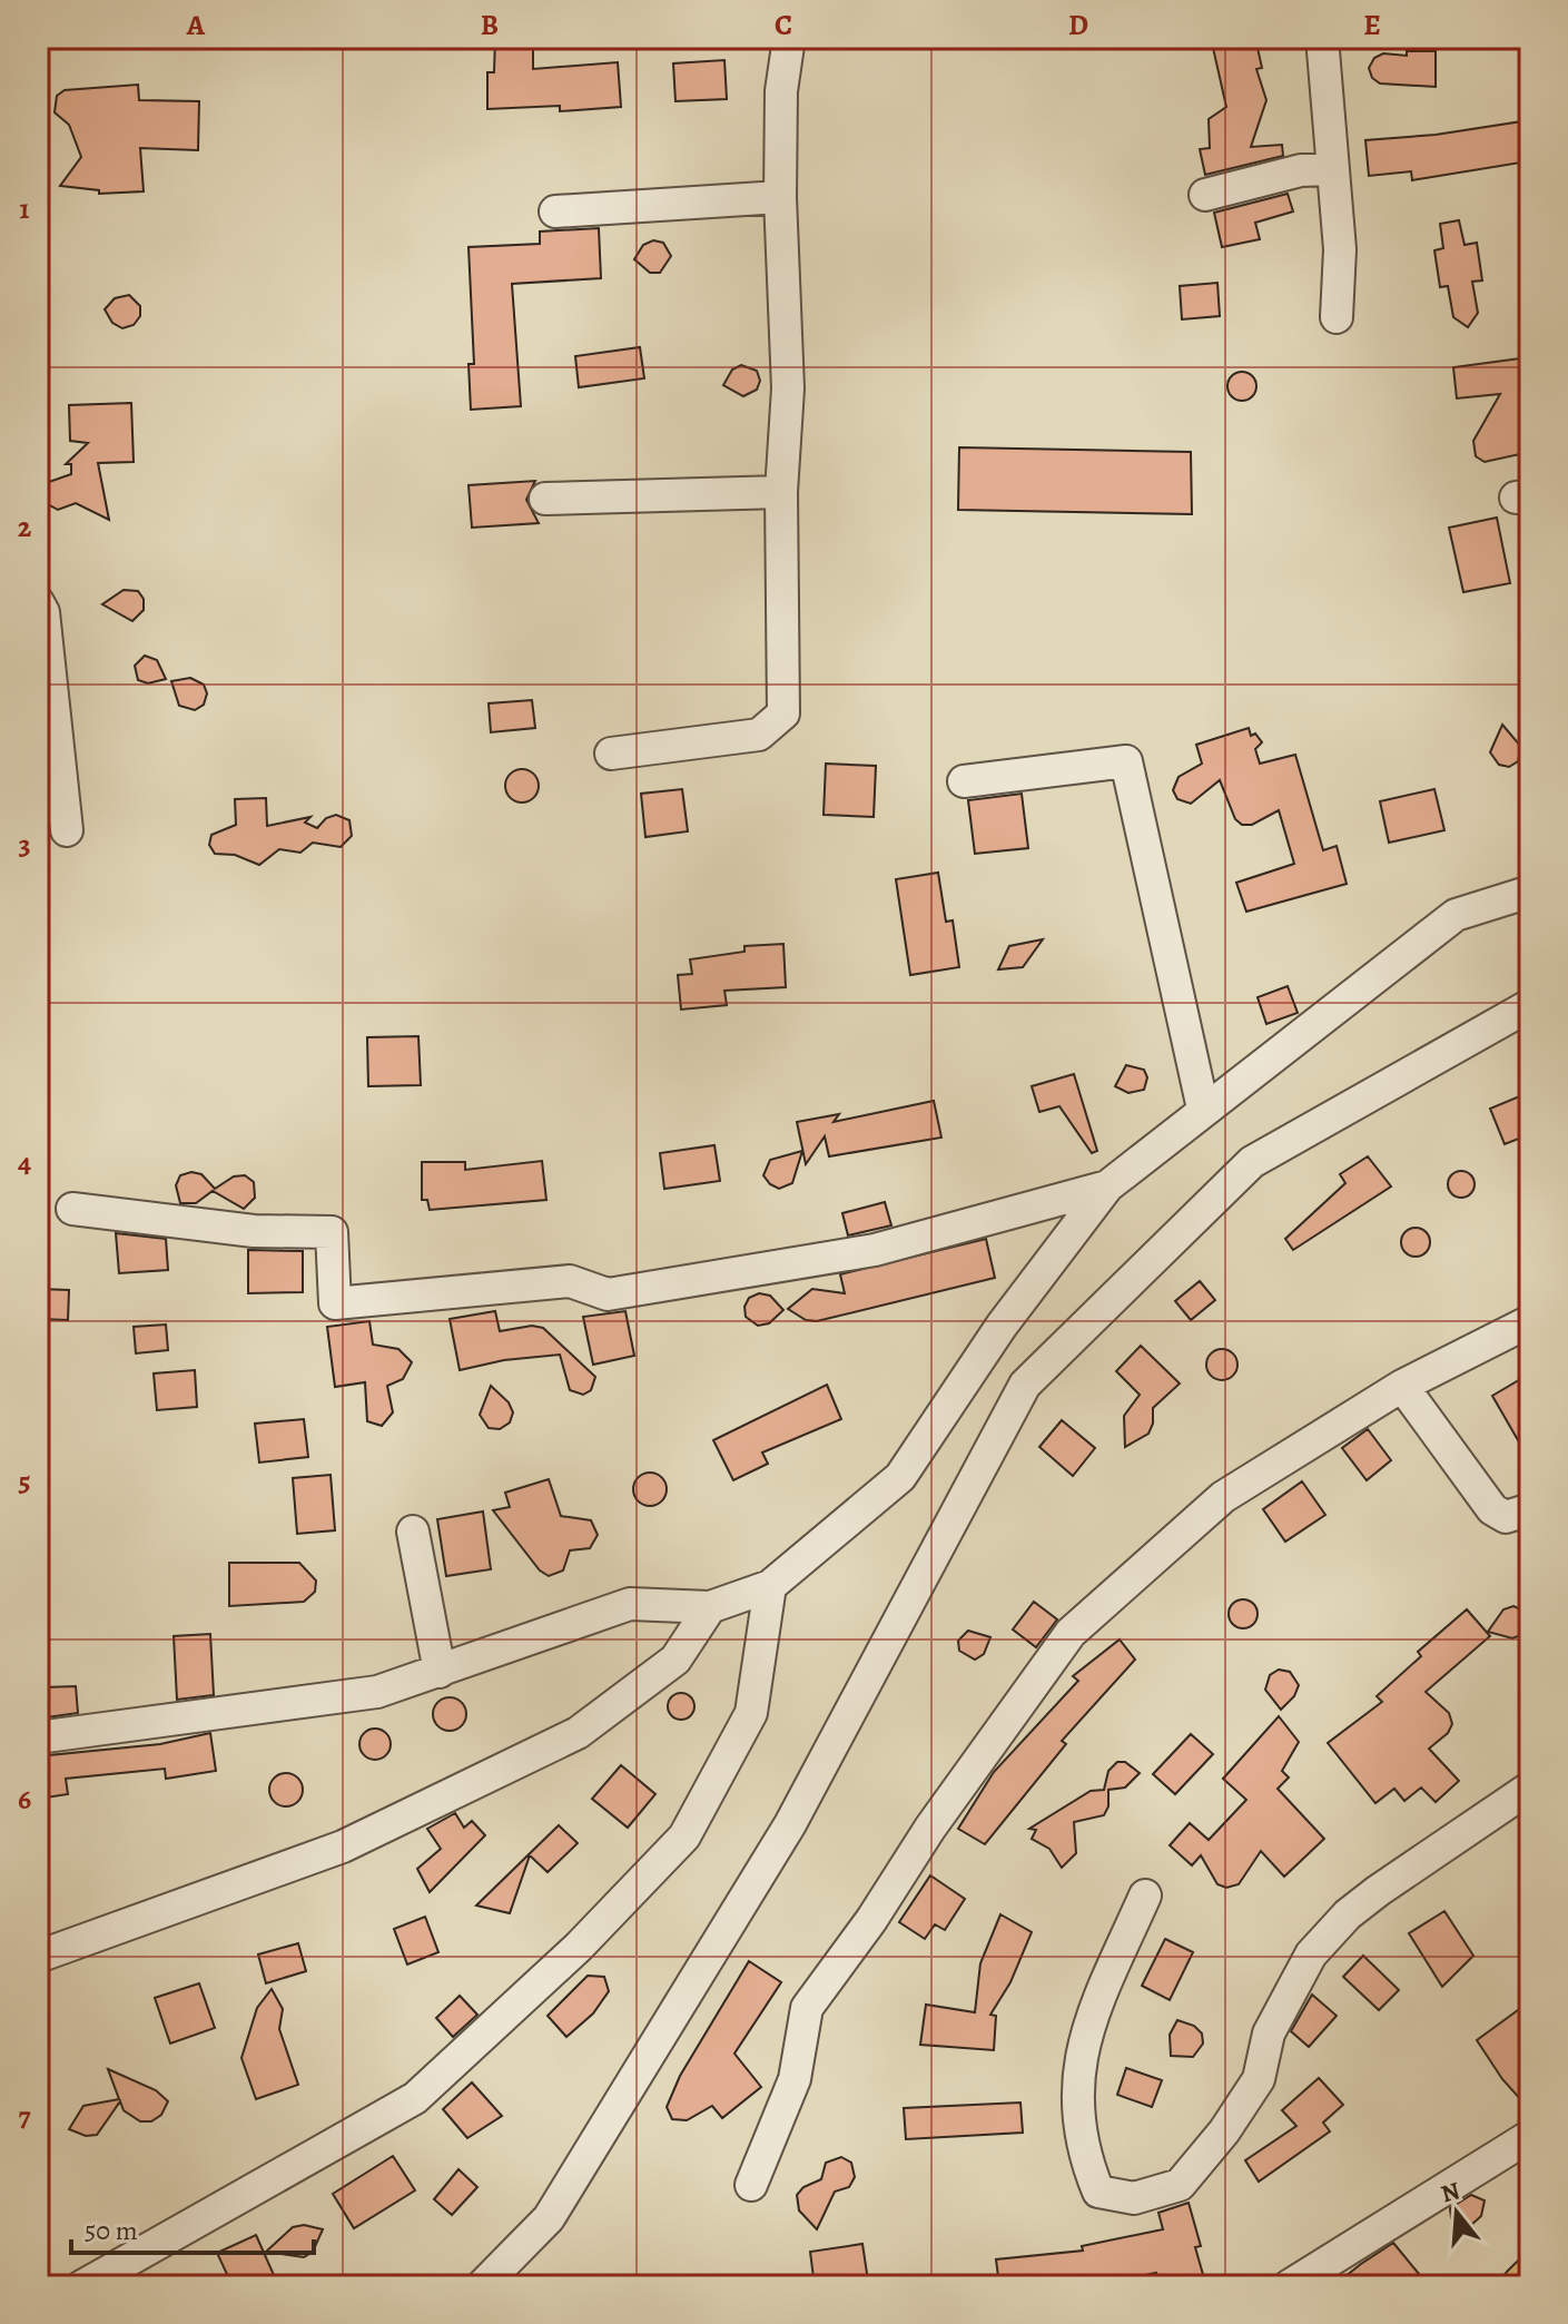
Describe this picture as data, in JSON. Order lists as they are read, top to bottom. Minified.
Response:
{"scale_bar":"50 m","north":"top","grid":{"columns":["A","B","C","D","E"],"rows":["1","2","3","4","5","6","7"]}}
